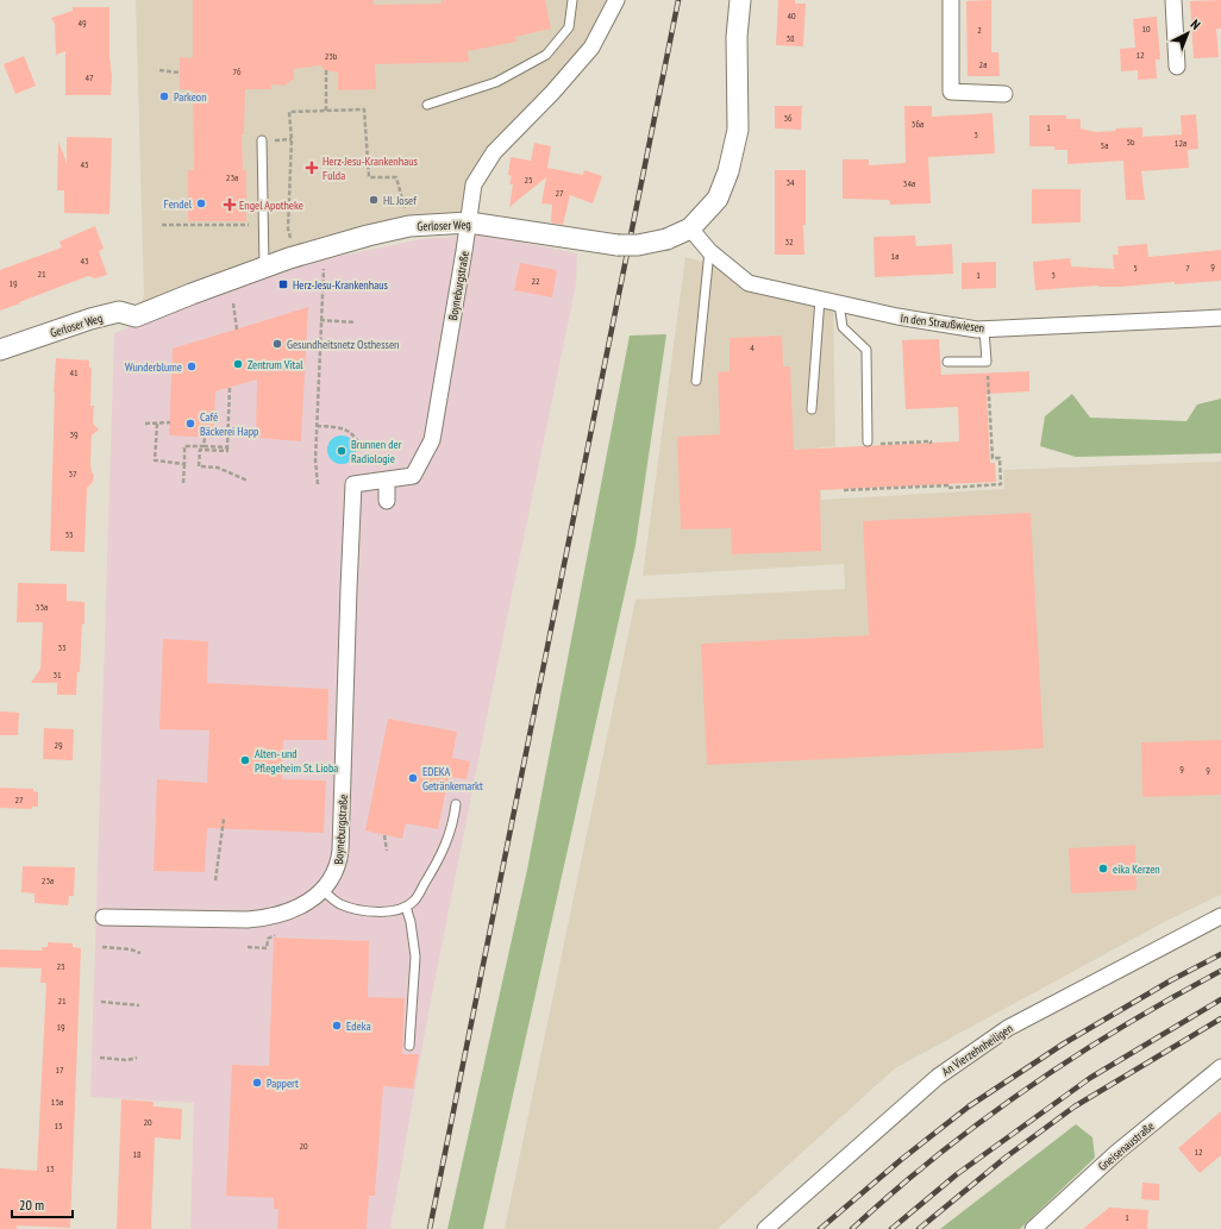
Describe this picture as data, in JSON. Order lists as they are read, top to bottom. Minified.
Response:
{"streets":{"street":["Gerloser Weg","Boyneburgstraße","In den Straußwiesen","An Vierzehnheiligen","Gneisenaustraße"]},"crossings":[["Gerloser Weg","Boyneburgstraße"],["Gerloser Weg","In den Straußwiesen"]],"places":{"other":["Parkeon","Hl. Josef","Fendel","Gesundheitsnetz Osthessen","Zentrum Vital","Wunderblume","Café Bäckerei Happ","Brunnen der Radiologie","Alten- und Pflegeheim St. Lioba","EDEKA Getränkemarkt","eika Kerzen","Edeka","Pappert"],"health":["Herz-Jesu-Krankenhaus Fulda","Engel Apotheke"],"transit":["Herz-Jesu-Krankenhaus"]},"house_numbers":["40","49","10","2","38","12","23b","2a","76","47","36","36a","1","3","5b","12a","5a","45","23a","25","34","34a","27","32","1a","43","9","5","7","21","1","3","22","19","4","41","39","37","35","33a","33","31","29","9","9","27","23a","23","21","19","17","15a","20","15","20","12","18","13","1"],"scale_bar":"20 m","north":"top right"}
